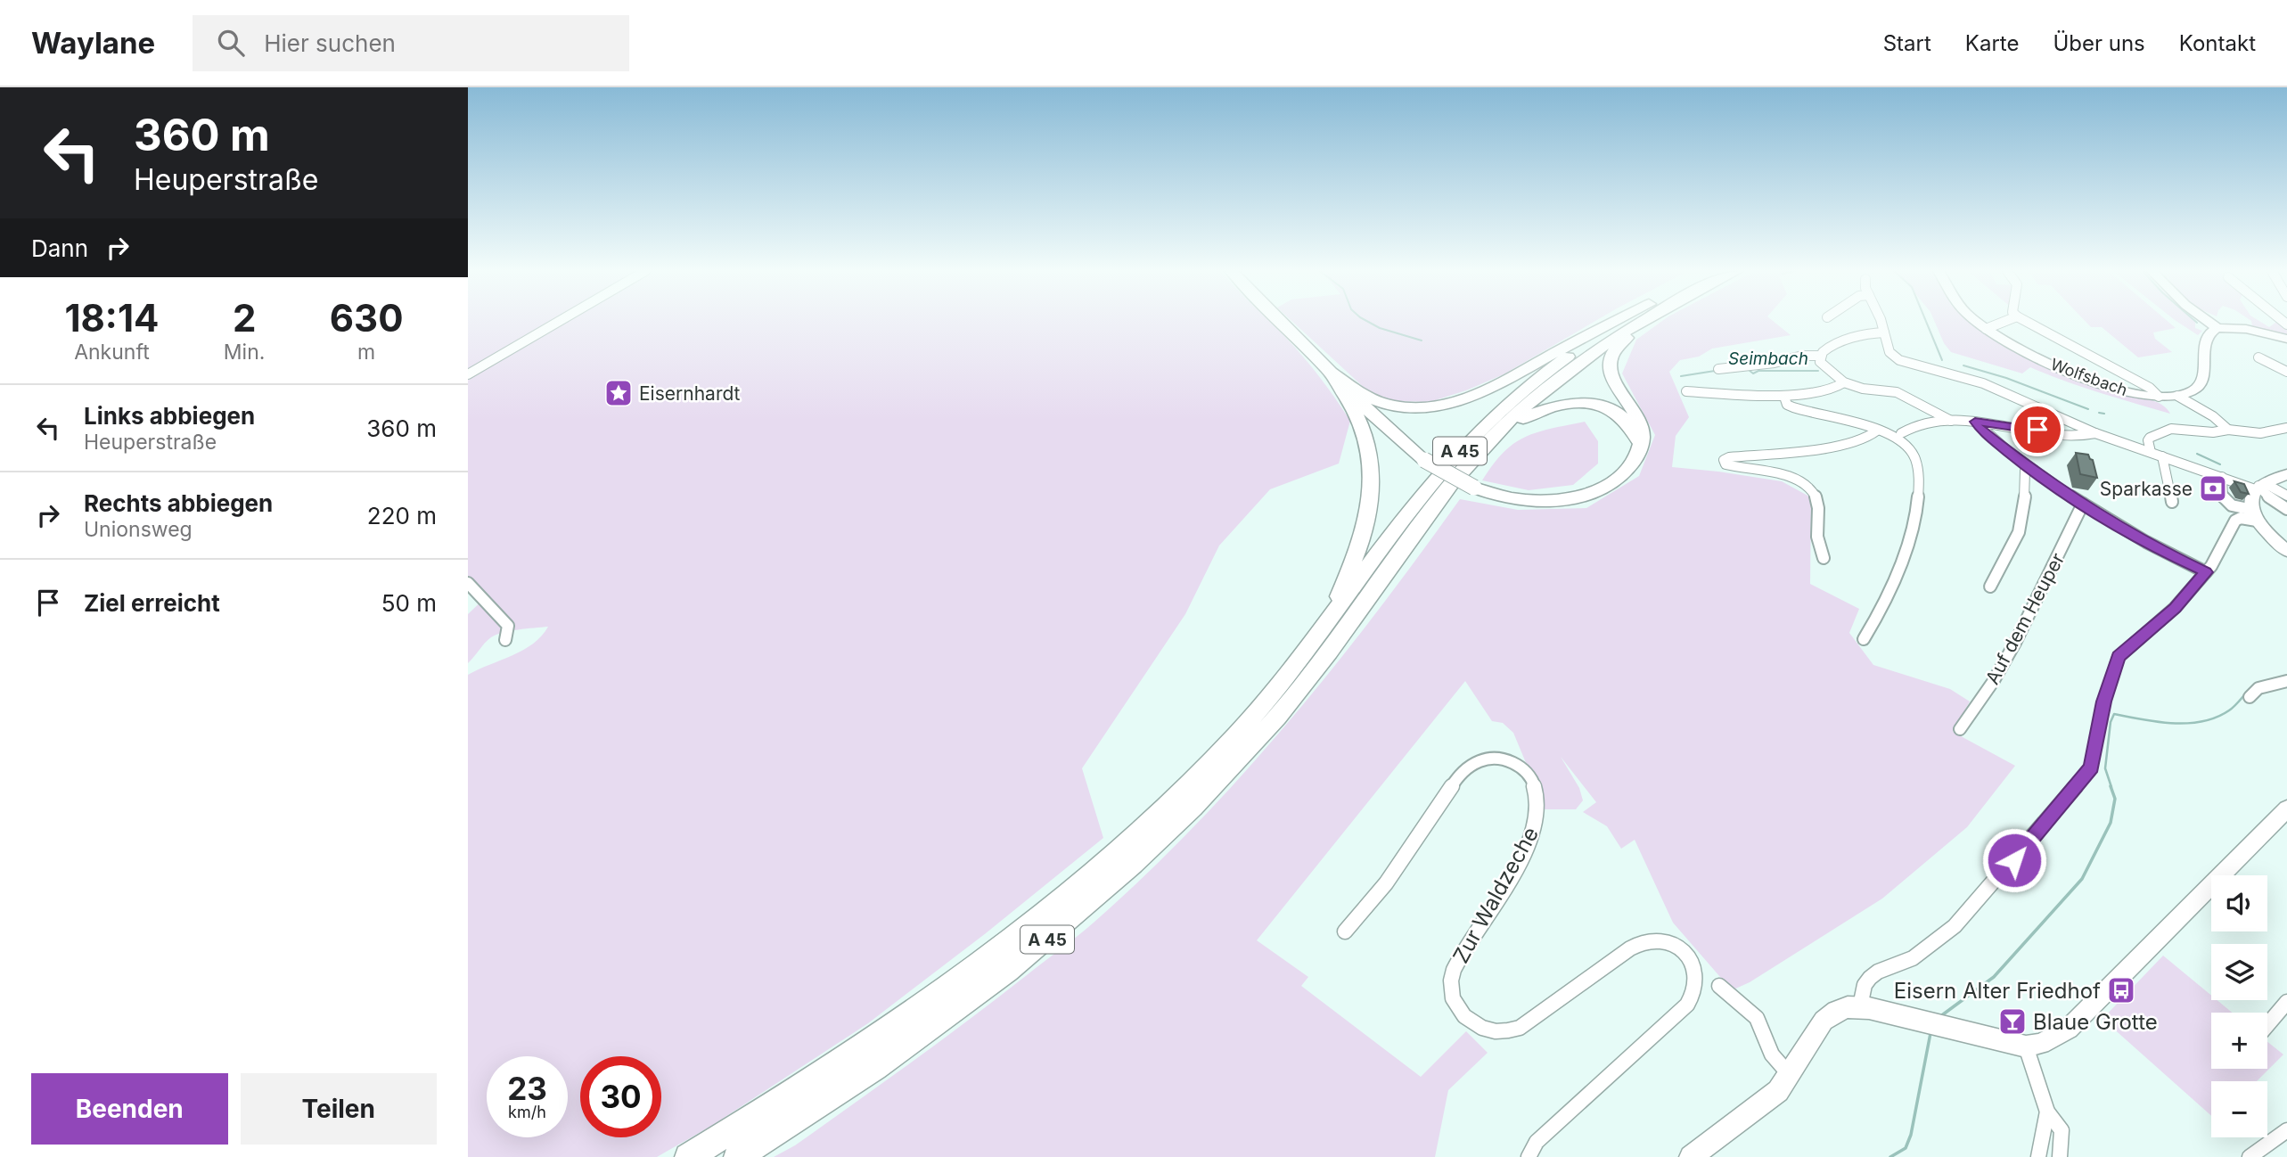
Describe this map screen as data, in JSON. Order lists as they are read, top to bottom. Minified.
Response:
{"streets":{"highway":["A 45"],"main road":["Wolfsbach"],"street":["Auf dem Heuper","Zur Waldzeche"]},"water":["Seimbach"],"places":{"place":["Eisernhardt"],"bank":["Sparkasse"],"bus stop":["Eisern Alter Friedhof"],"bar":["Blaue Grotte"]},"page":{"header":"Waylane","search":"Hier suchen","nav":["Start","Karte","Über uns","Kontakt"],"turn":["360 m","Heuperstraße"],"then":"Dann","eta":["18:14","Ankunft","2","Min.","630","m"],"list":[{"name":"Links abbiegen","note":"Heuperstraße","value":"360 m"},{"name":"Rechts abbiegen","note":"Unionsweg","value":"220 m"},{"name":"Ziel erreicht","value":"50 m"}],"map_buttons":["+","−"],"speed":"23 km/h","limit":"30","buttons":["Beenden","Teilen"]}}
